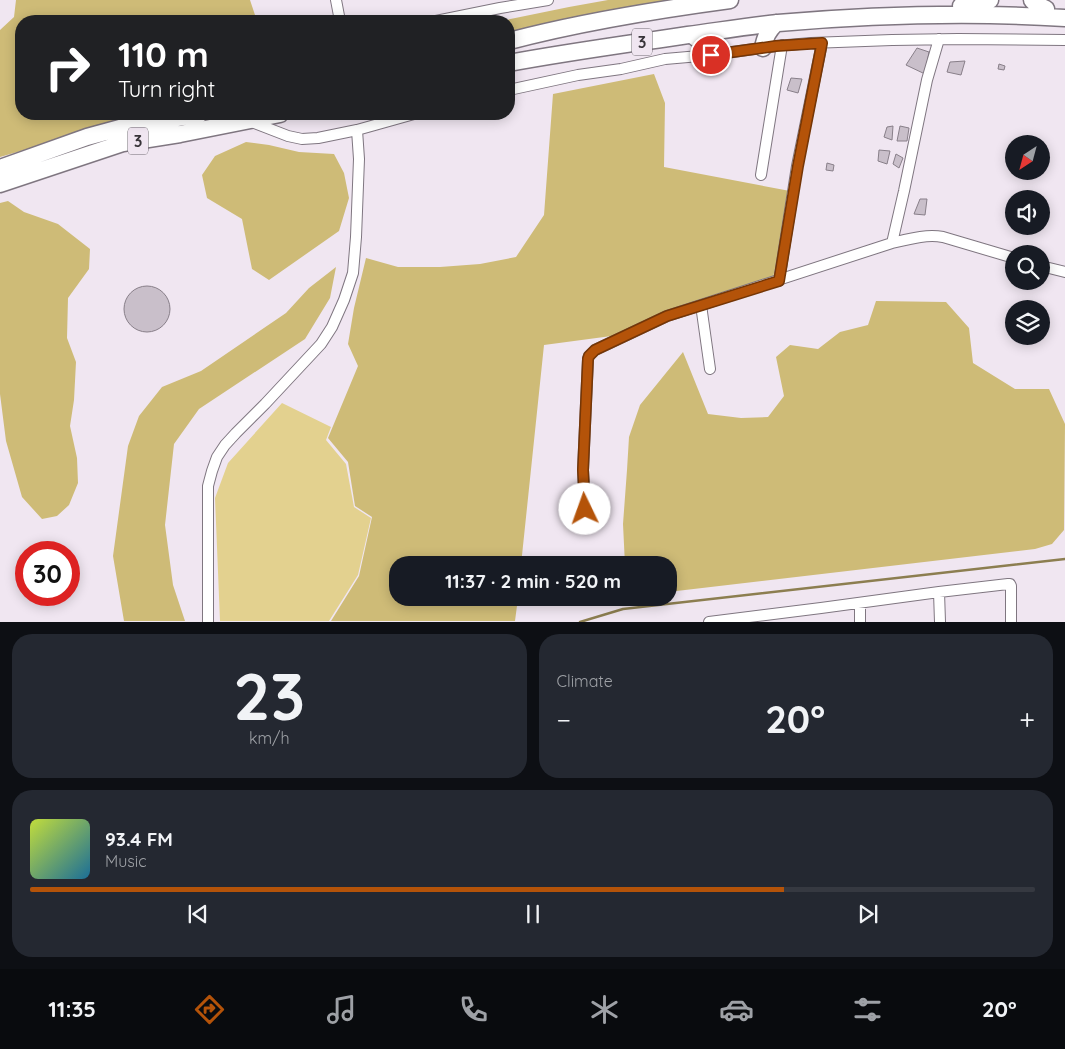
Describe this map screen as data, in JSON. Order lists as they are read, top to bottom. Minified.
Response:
{"streets":{"highway":["3"]},"north":"bottom left","page":{"turn":["110 m","Turn right"],"limit":"30","trip":"11:37 · 2 min · 520 m","tile":[["23","km/h"],"Climate"],"heat":["−","20°","+"],"song":["93.4 FM","Music"],"tabs":["11:35","20°"]}}
